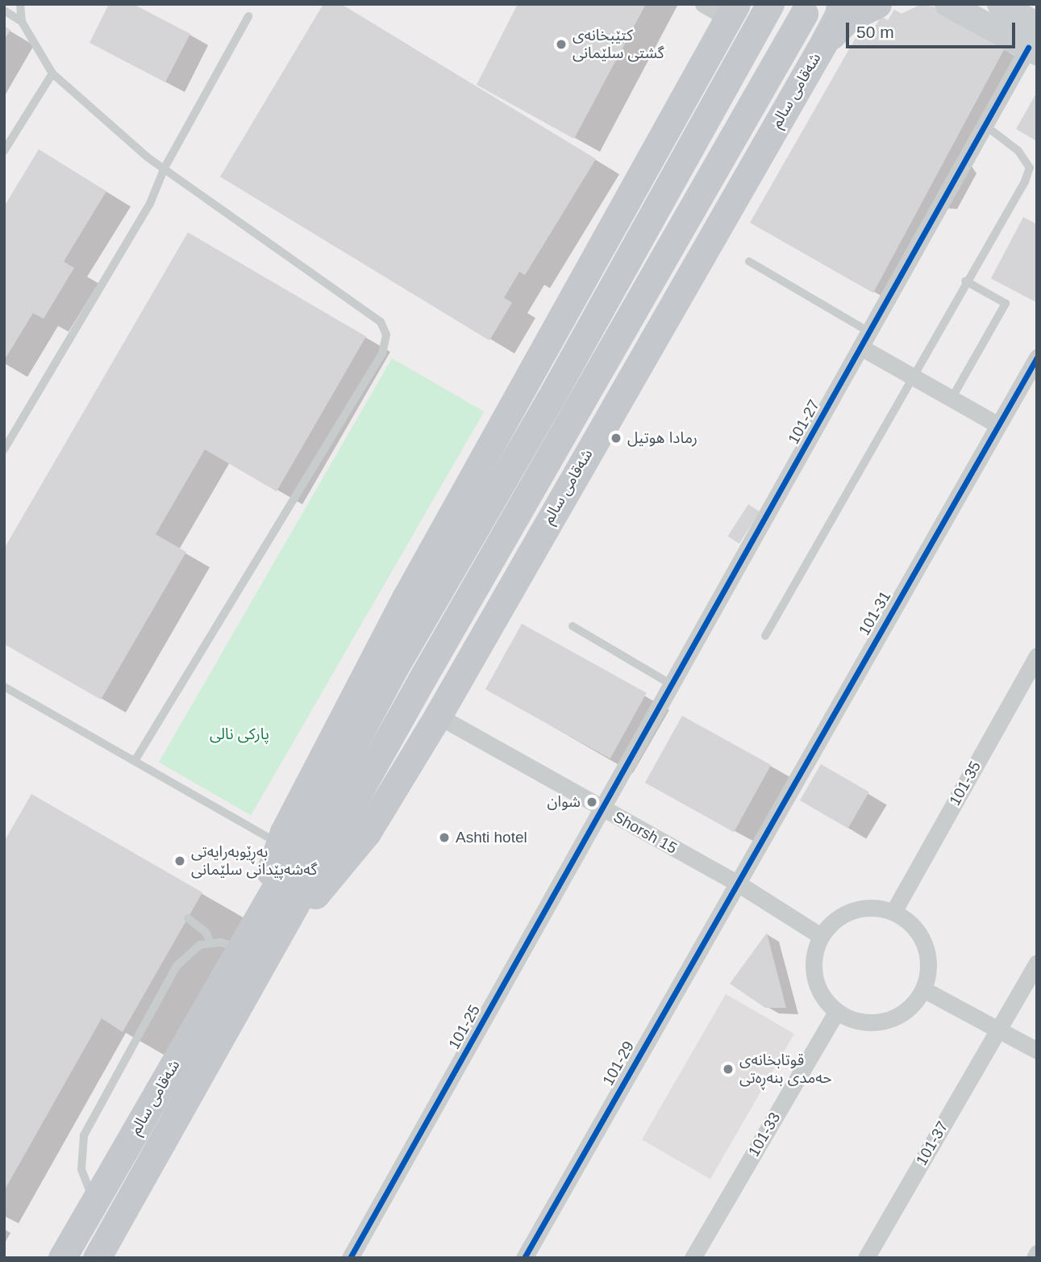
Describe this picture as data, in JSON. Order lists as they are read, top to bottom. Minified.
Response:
{"streets":{"main road":["شەقامی سالم"],"street":["101-27","101-31","101-35","Shorsh 15","101-25","101-29","101-33","101-37"]},"crossings":[["شەقامی سالم","Shorsh 15"],["101-27","Shorsh 15"],["101-27","101-25"],["101-31","Shorsh 15"],["101-31","101-29"],["101-35","Shorsh 15"],["101-35","101-33"],["Shorsh 15","101-25"],["Shorsh 15","101-29"],["Shorsh 15","101-33"]],"parks":["پارکی نالی"],"places":["کتێبخانەی گشتی سلێمانی","رمادا هوتيل","شوان","Ashti hotel","بەڕێوبەرایەتی گەشەپێدانی سلێمانی","قوتابخانەی حەمدی بنەڕەتی"],"scale_bar":"50 m"}
